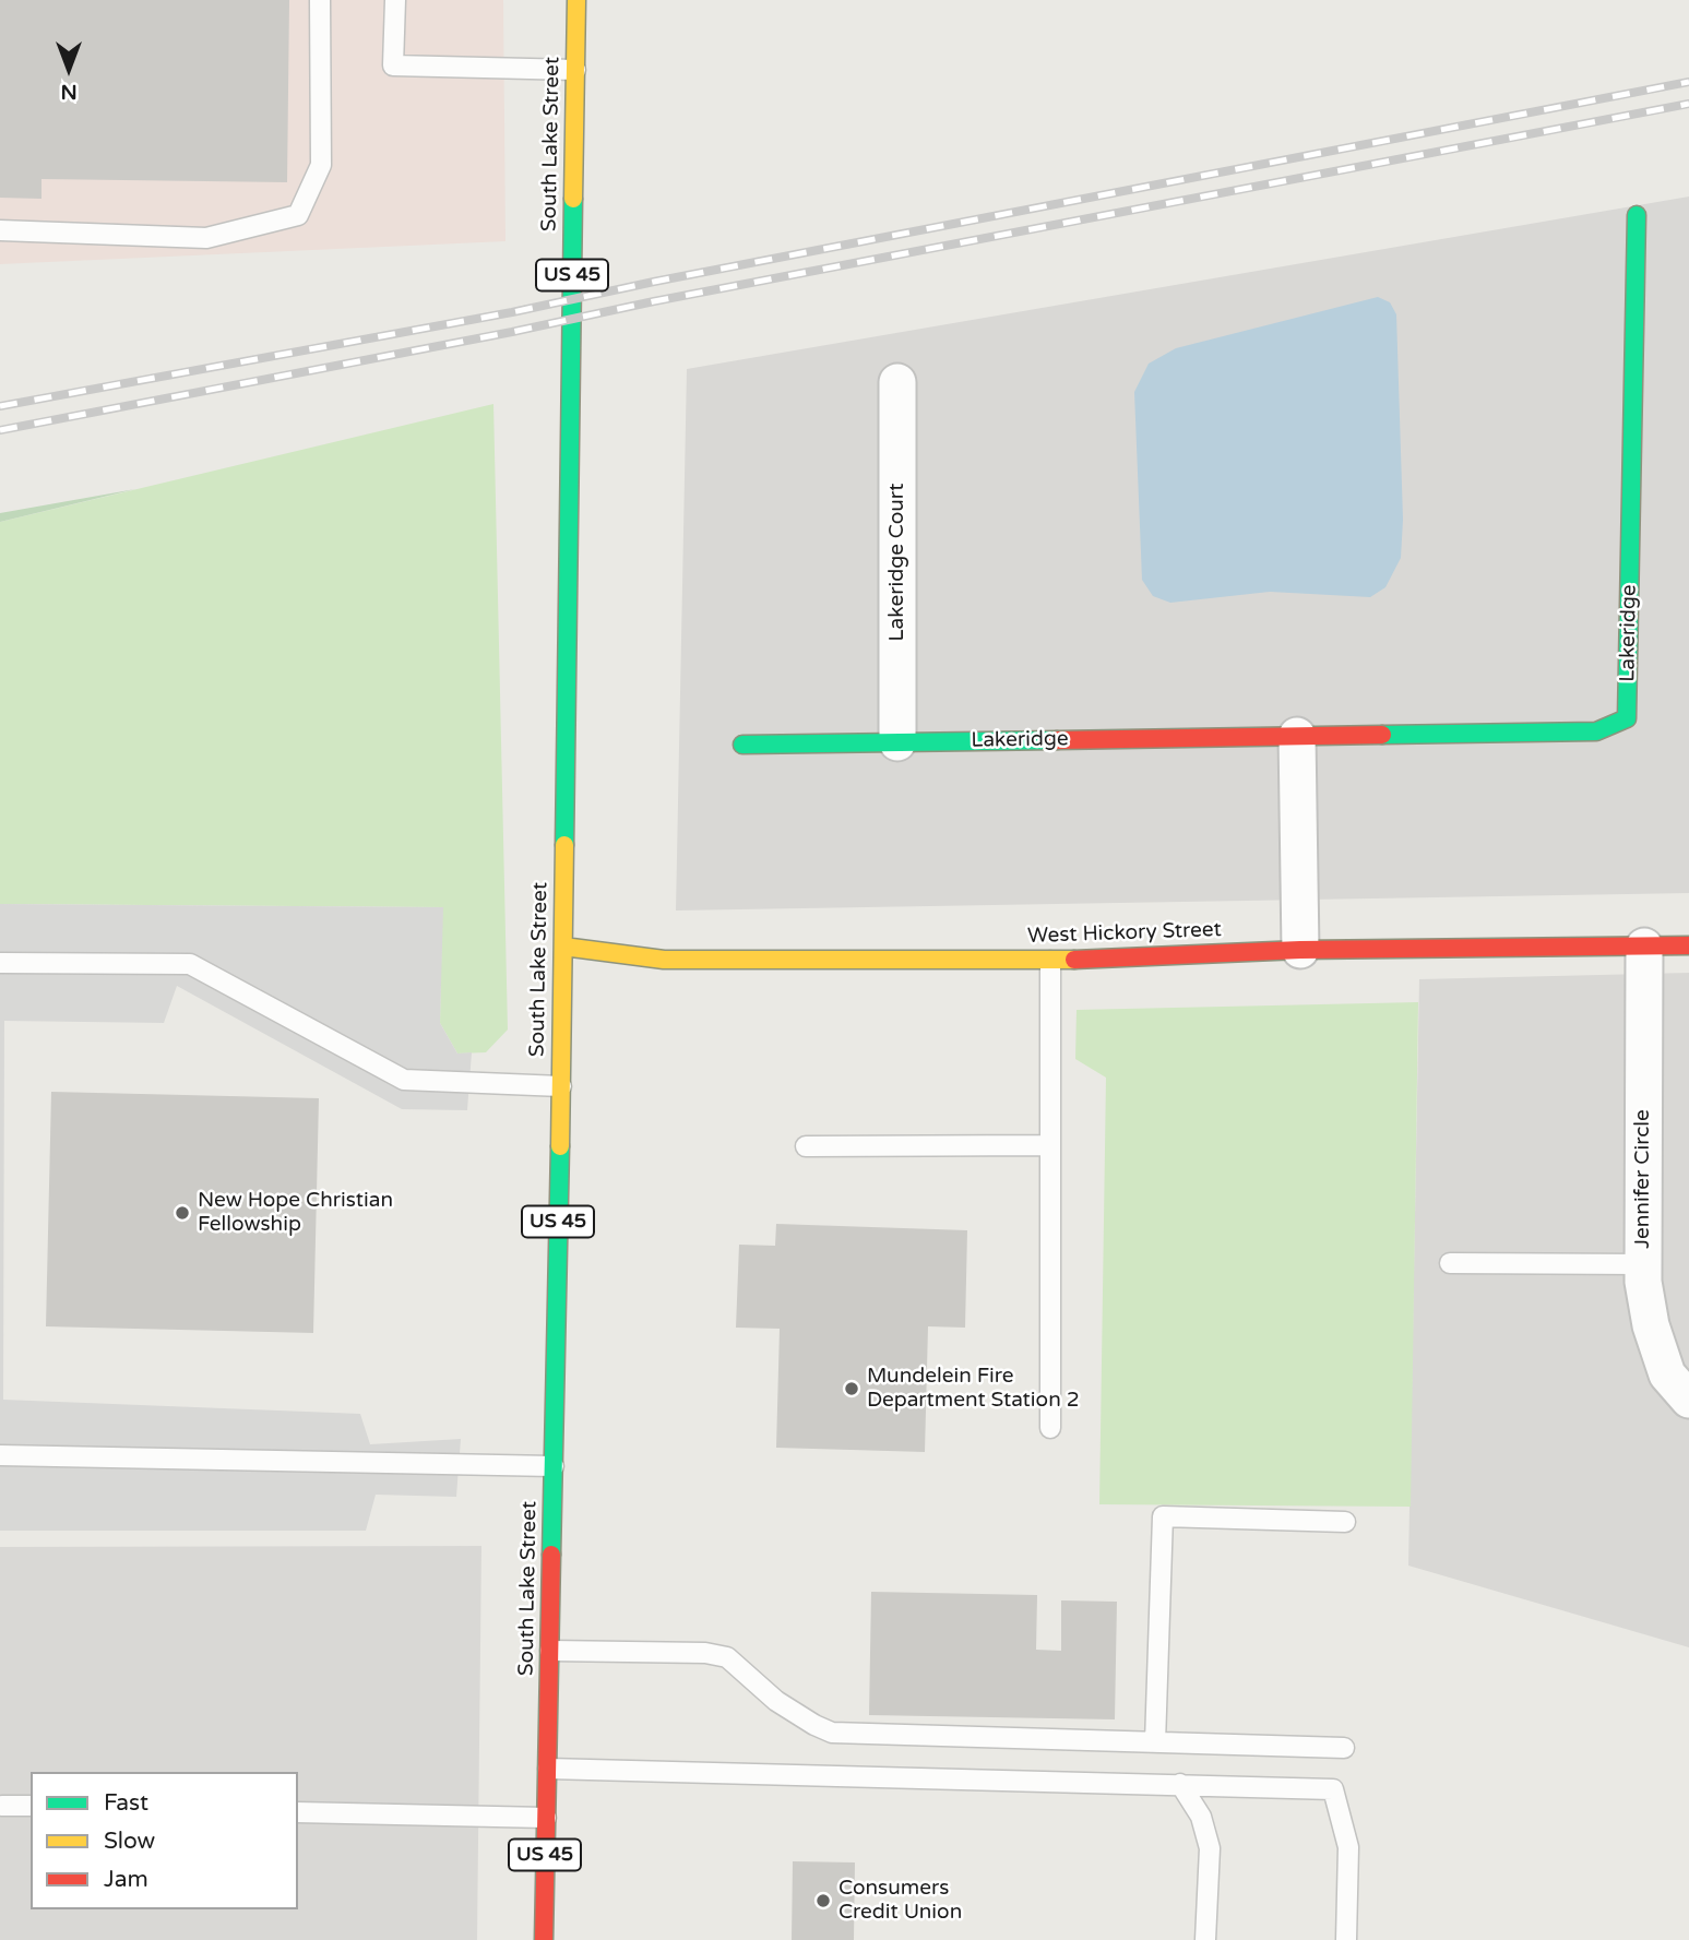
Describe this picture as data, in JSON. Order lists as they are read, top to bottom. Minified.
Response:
{"streets":{"street":["South Lake Street","US 45","Lakeridge Court","Lakeridge","West Hickory Street","Jennifer Circle"]},"crossings":[["South Lake Street","West Hickory Street"],["Lakeridge Court","Lakeridge"],["West Hickory Street","Jennifer Circle"]],"places":["New Hope Christian Fellowship","Mundelein Fire Department Station 2","Consumers Credit Union"],"legend":["Fast","Slow","Jam"],"north":"bottom"}
